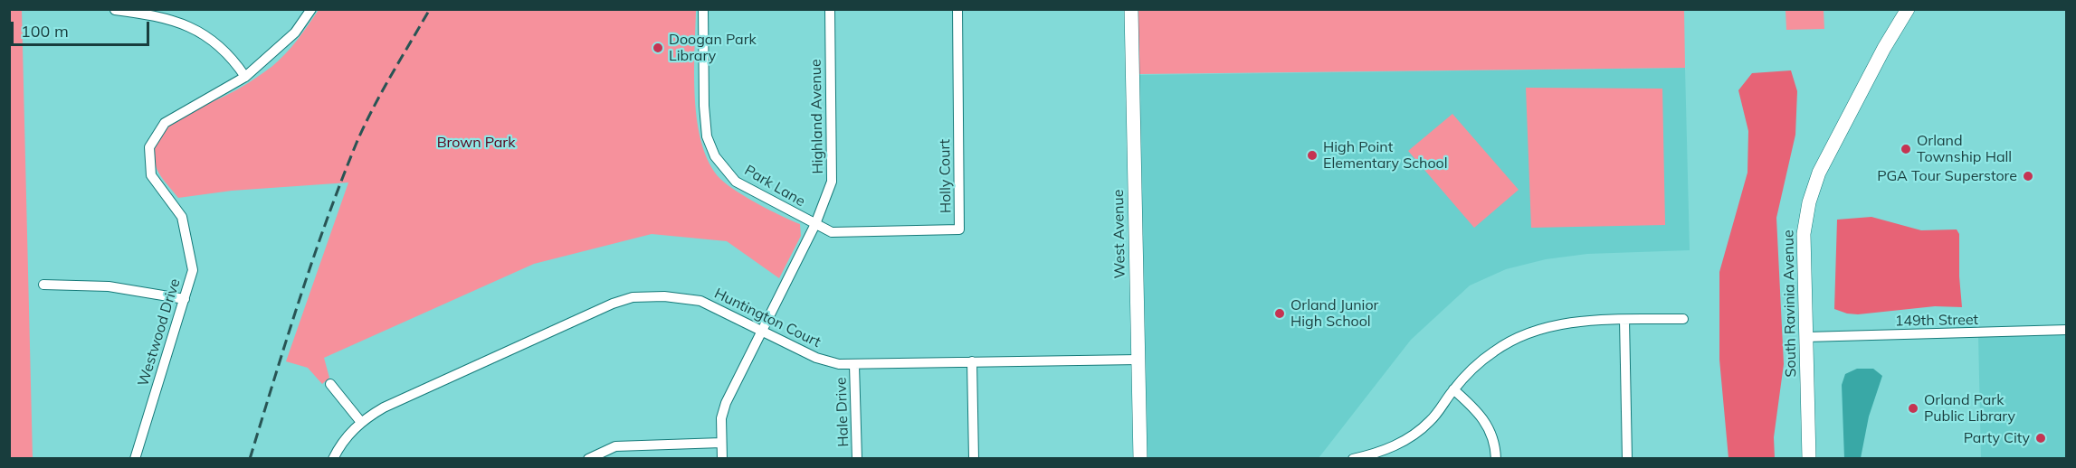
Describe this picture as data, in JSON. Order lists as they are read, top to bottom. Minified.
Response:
{"streets":{"street":["Highland Avenue","Holly Court","Park Lane","West Avenue","South Ravinia Avenue","Huntington Court","149th Street","Westwood Drive","Hale Drive"]},"crossings":[["Highland Avenue","Holly Court"],["Highland Avenue","Park Lane"],["Highland Avenue","Huntington Court"],["Holly Court","Park Lane"],["West Avenue","Huntington Court"],["South Ravinia Avenue","149th Street"],["Huntington Court","Hale Drive"]],"parks":["Brown Park"],"places":["Doogan Park Library","Orland Township Hall","High Point Elementary School","PGA Tour Superstore","Orland Junior High School","Orland Park Public Library","Party City"],"scale_bar":"100 m"}
